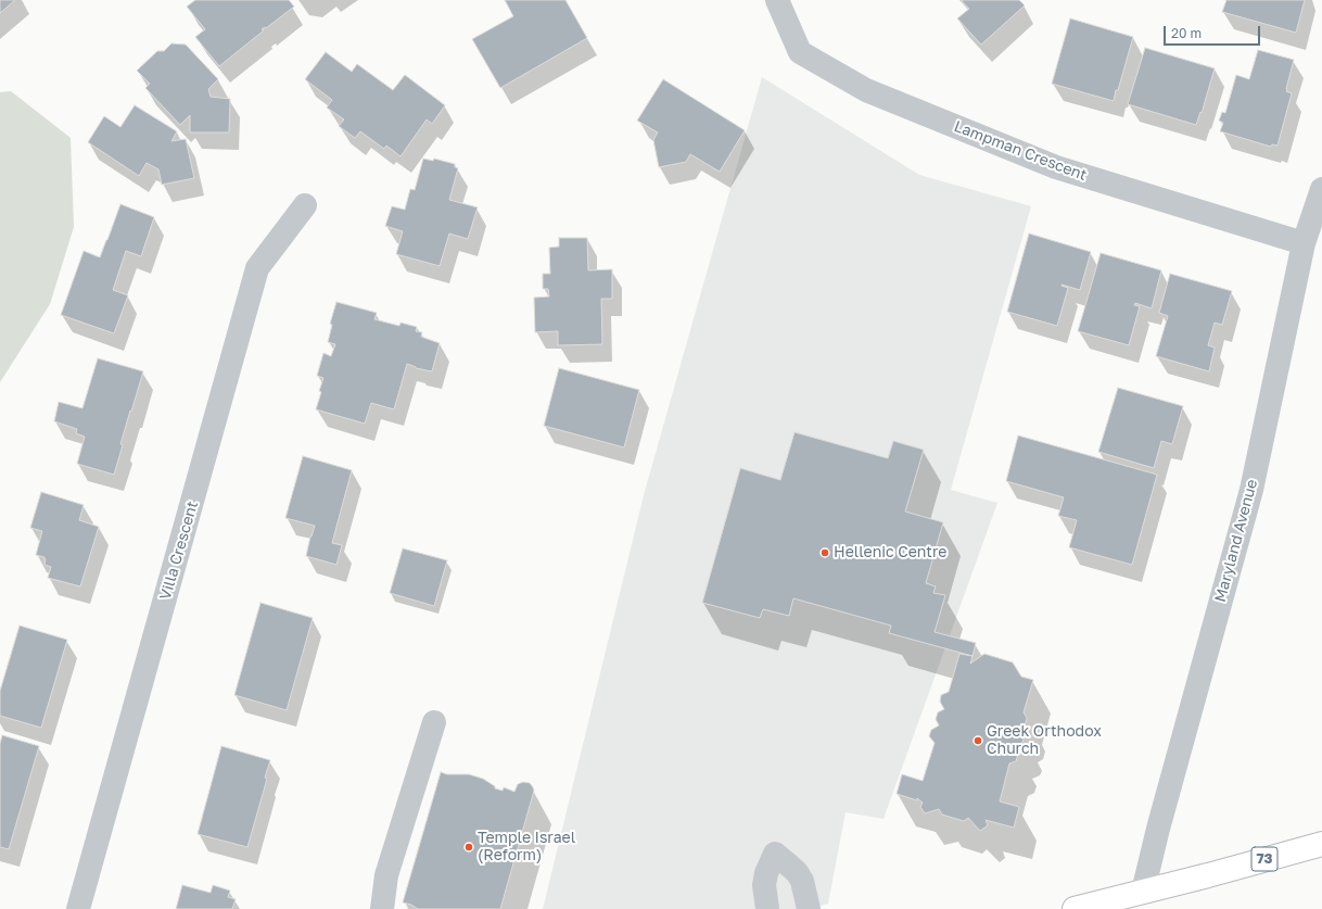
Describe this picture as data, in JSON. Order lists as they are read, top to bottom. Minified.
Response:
{"streets":{"main road":["73"],"street":["Lampman Crescent","Maryland Avenue","Villa Crescent"]},"crossings":[["Lampman Crescent","Maryland Avenue"],["Maryland Avenue","73"]],"places":["Hellenic Centre","Greek Orthodox Church","Temple Israel (Reform)"],"scale_bar":"20 m"}
